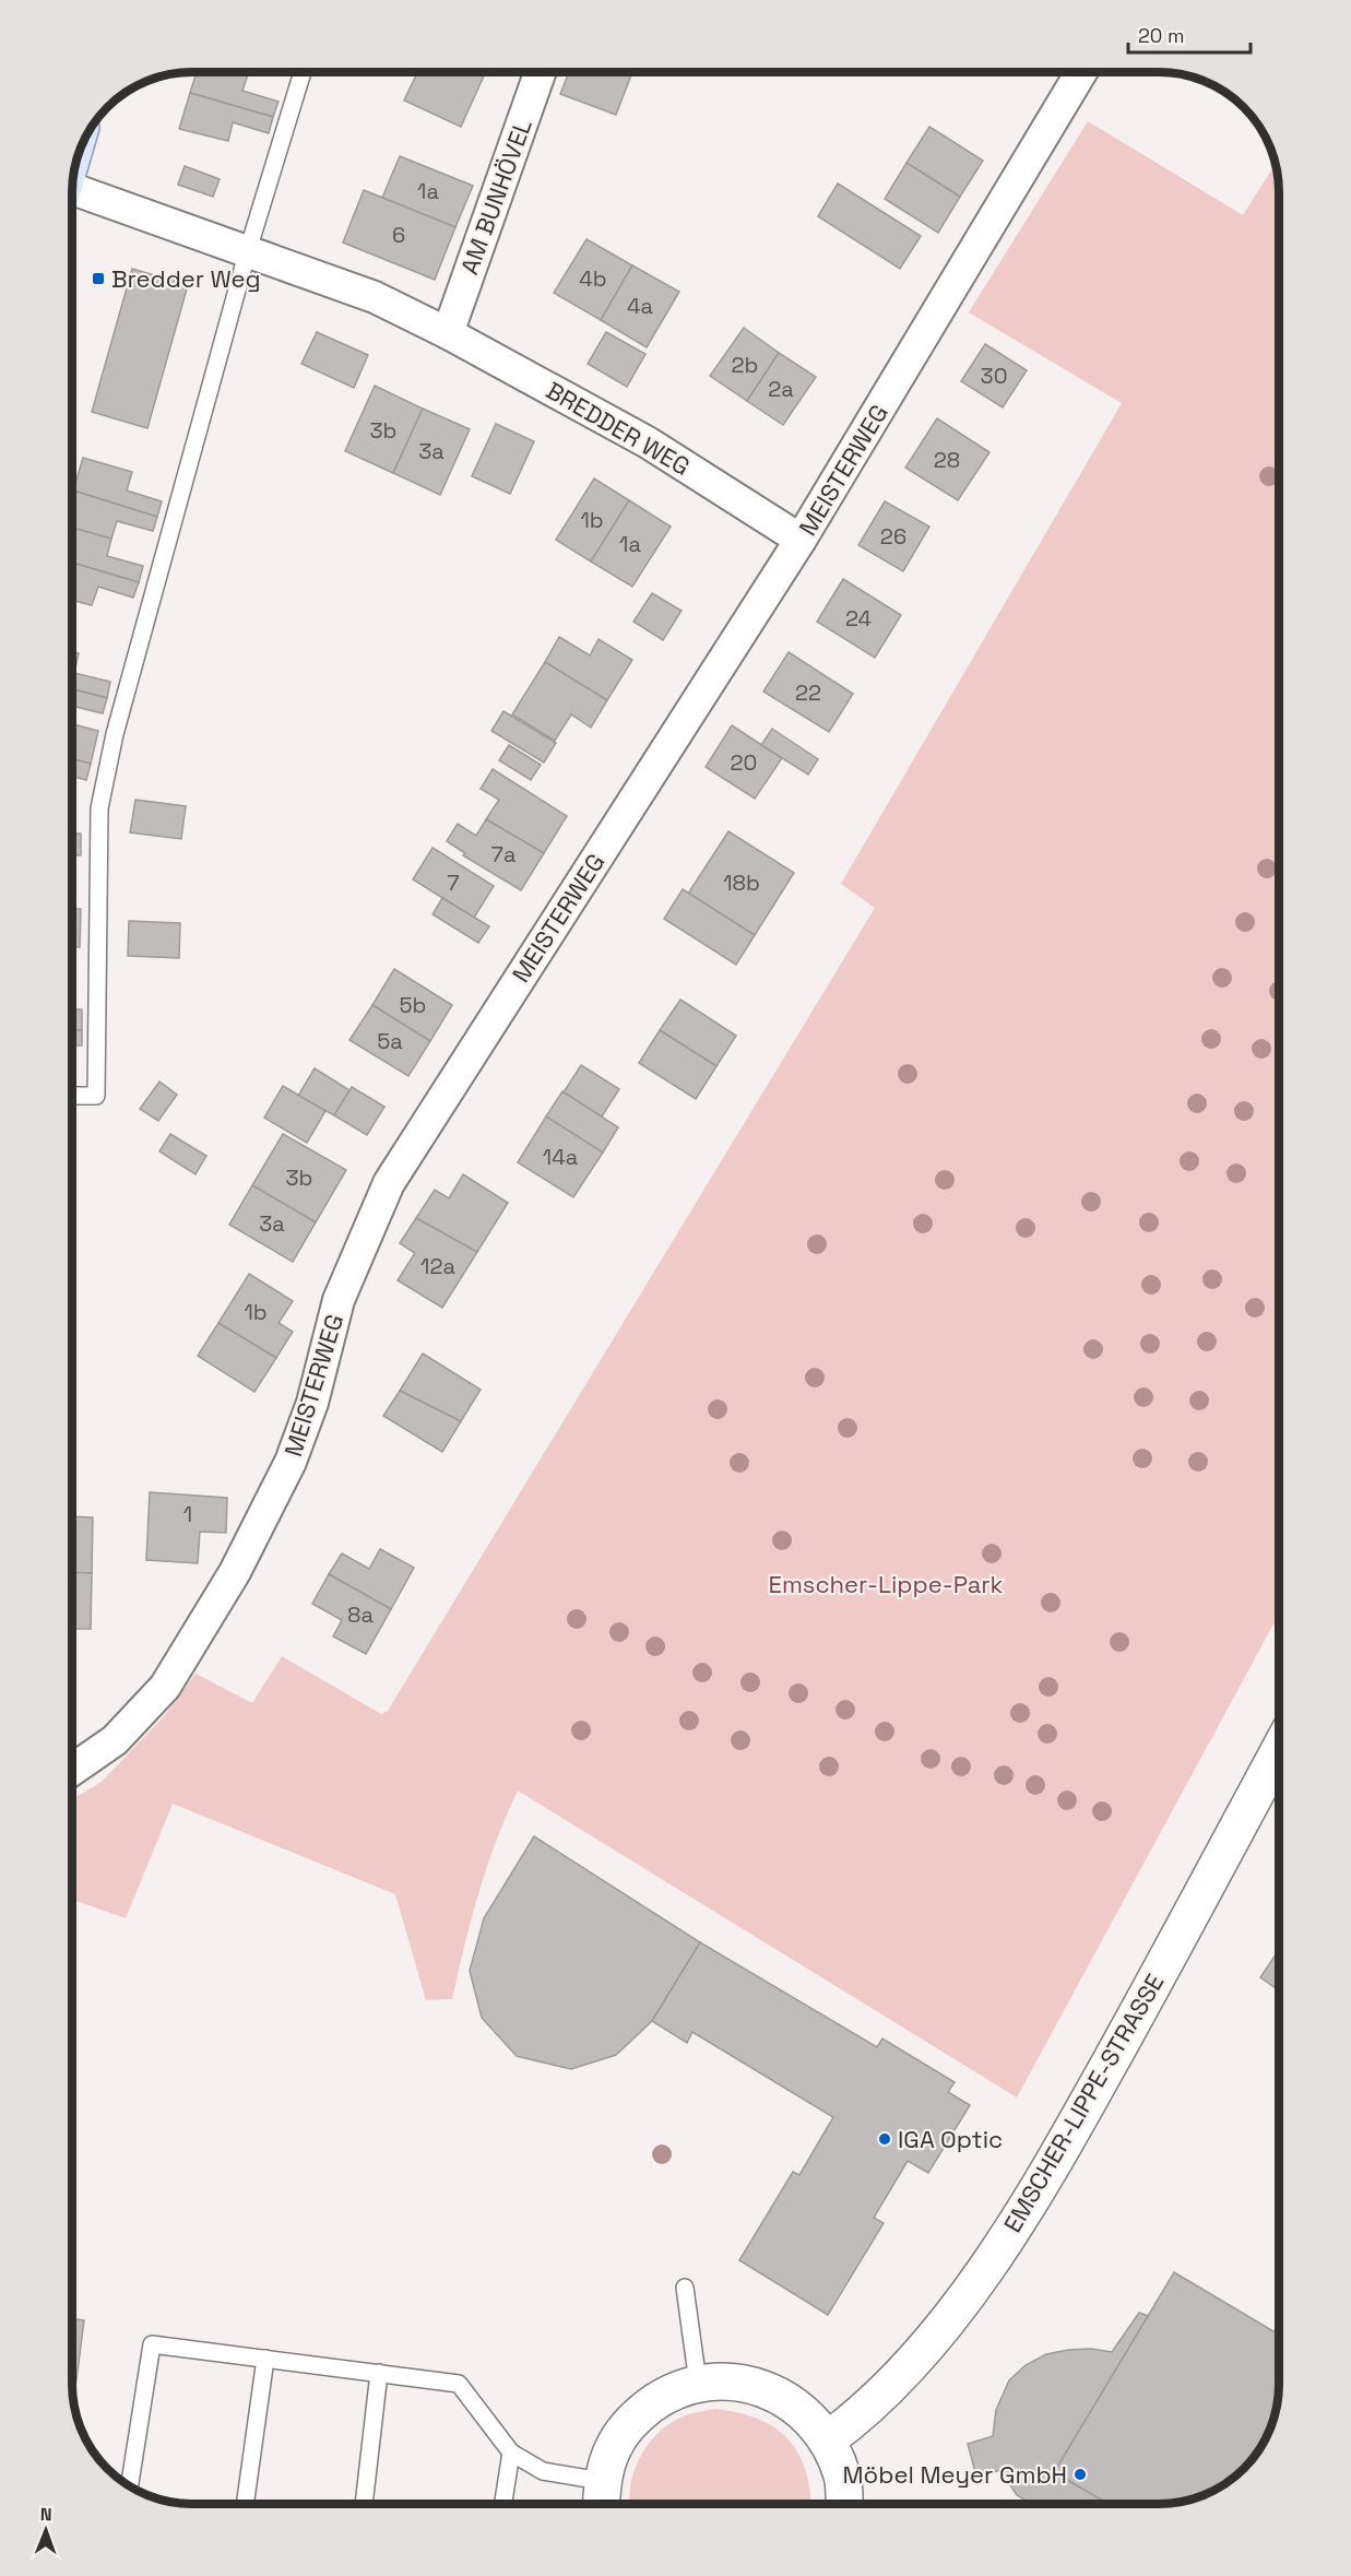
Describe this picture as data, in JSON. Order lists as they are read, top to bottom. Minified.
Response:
{"streets":{"street":["AM BUNHÖVEL","BREDDER WEG","MEISTERWEG","EMSCHER-LIPPE-STRASSE"]},"crossings":[["AM BUNHÖVEL","BREDDER WEG"],["BREDDER WEG","MEISTERWEG"]],"parks":["Emscher-Lippe-Park"],"places":{"transit":["Bredder Weg"],"other":["IGA Optic","Möbel Meyer GmbH"]},"house_numbers":["1a","6","4b","4a","2b","30","2a","3b","3a","28","1b","26","1a","24","22","20","7a","7","18b","5b","5a","14a","3b","3a","12a","1b","1","8a"],"scale_bar":"20 m","north":"top"}
